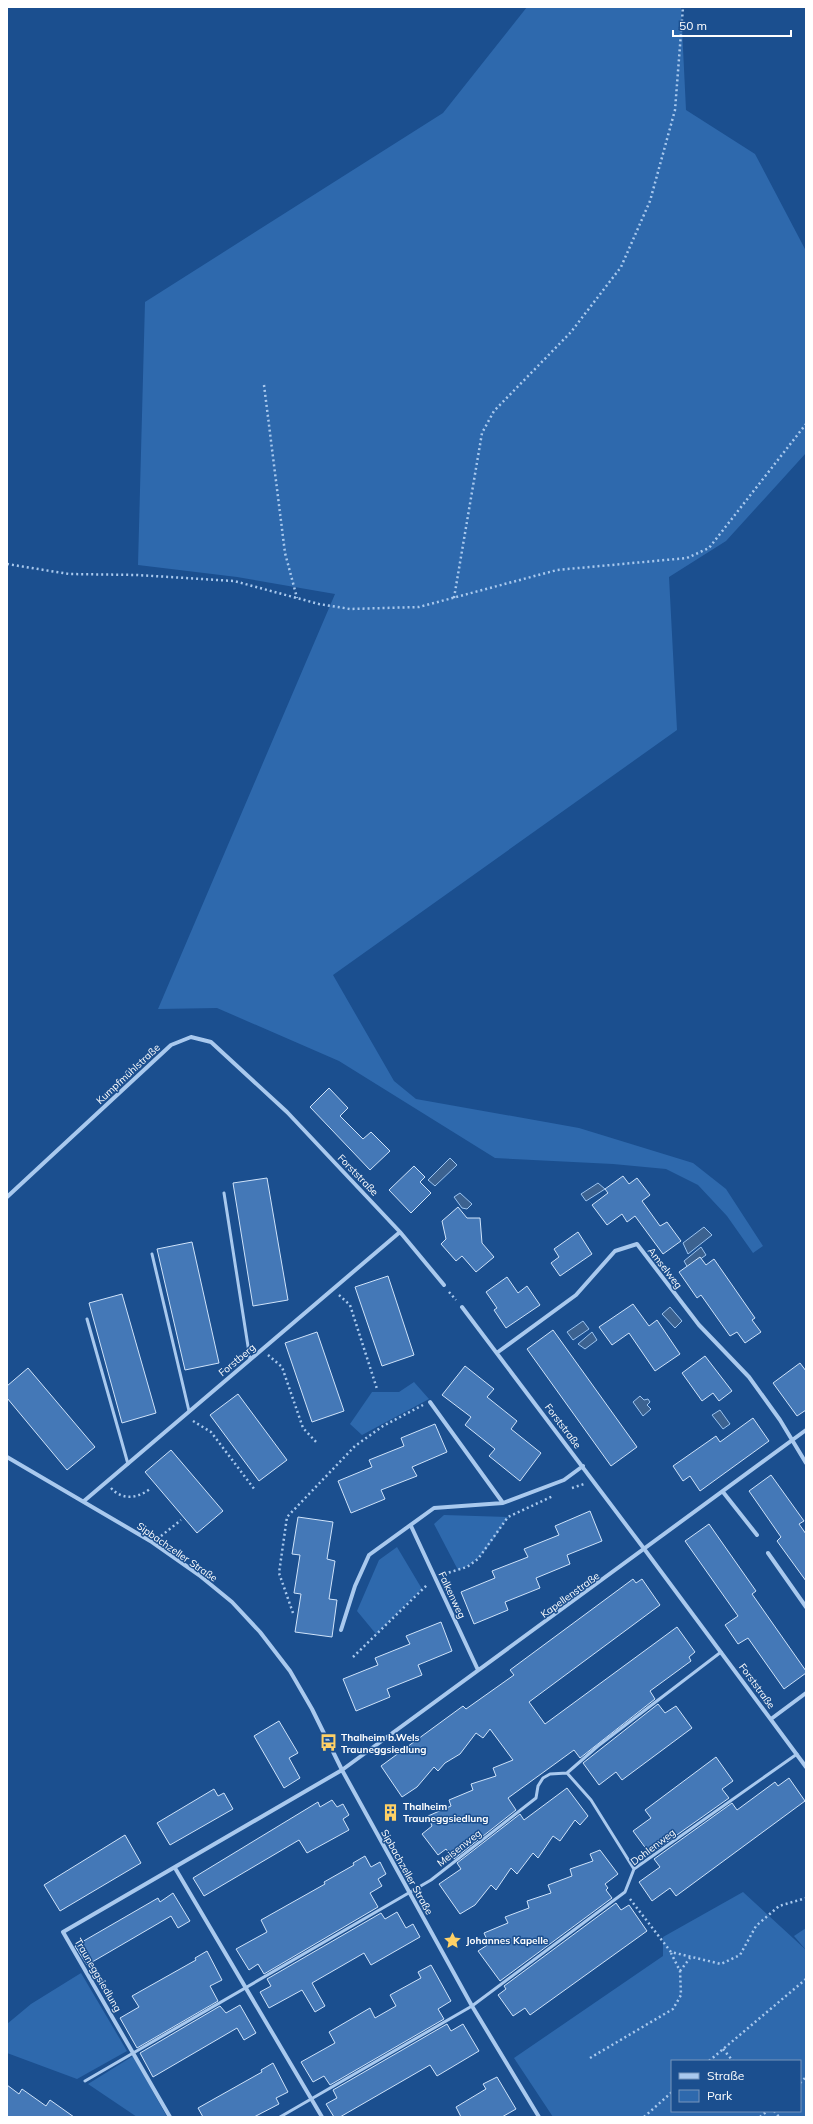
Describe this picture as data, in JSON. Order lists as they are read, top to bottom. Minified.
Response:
{"streets":{"street":["Kumpfmühlstraße","Forststraße","Amselweg","Forstberg","Sipbachzeller Straße","Falkenweg","Kapellenstraße","Trauneggsiedlung"],"lane":["Dohlenweg","Meisenweg"]},"crossings":[["Kumpfmühlstraße","Forststraße"],["Forststraße","Amselweg"],["Forststraße","Forstberg"],["Forststraße","Kapellenstraße"],["Forststraße","Dohlenweg"],["Amselweg","Kapellenstraße"],["Forstberg","Sipbachzeller Straße"],["Sipbachzeller Straße","Kapellenstraße"],["Sipbachzeller Straße","Meisenweg"],["Sipbachzeller Straße","Trauneggsiedlung"],["Falkenweg","Kapellenstraße"],["Kapellenstraße","Trauneggsiedlung"]],"places":{"bus stop":["Thalheim b.Wels Trauneggsiedlung"],"building":["Thalheim Trauneggsiedlung"],"place":["Johannes Kapelle"]},"legend":["Straße","Park"],"scale_bar":"50 m"}
